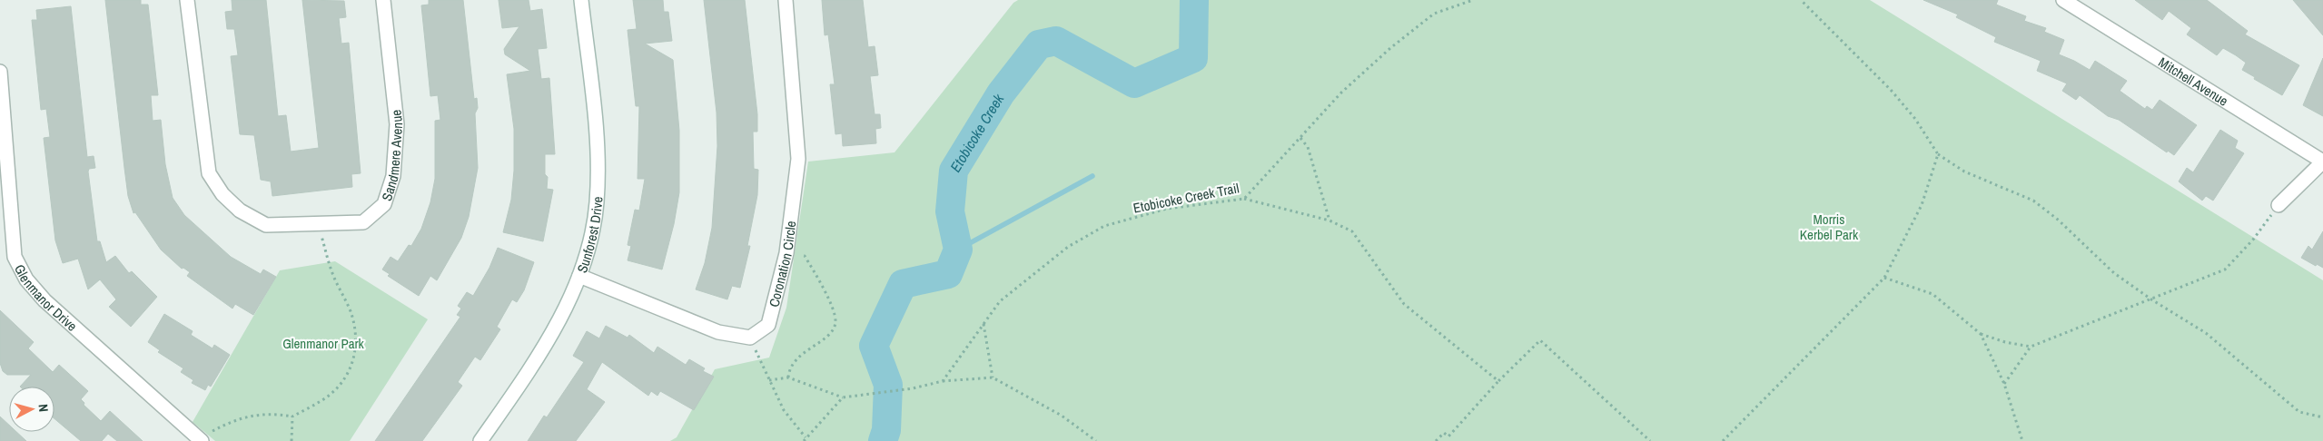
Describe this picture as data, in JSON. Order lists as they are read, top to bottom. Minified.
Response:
{"streets":{"street":["Mitchell Avenue","Sandmere Avenue","Sunforest Drive","Coronation Circle","Glenmanor Drive"],"path":["Etobicoke Creek Trail"]},"water":["Etobicoke Creek"],"parks":["Morris Kerbel Park","Glenmanor Park"],"north":"right"}
